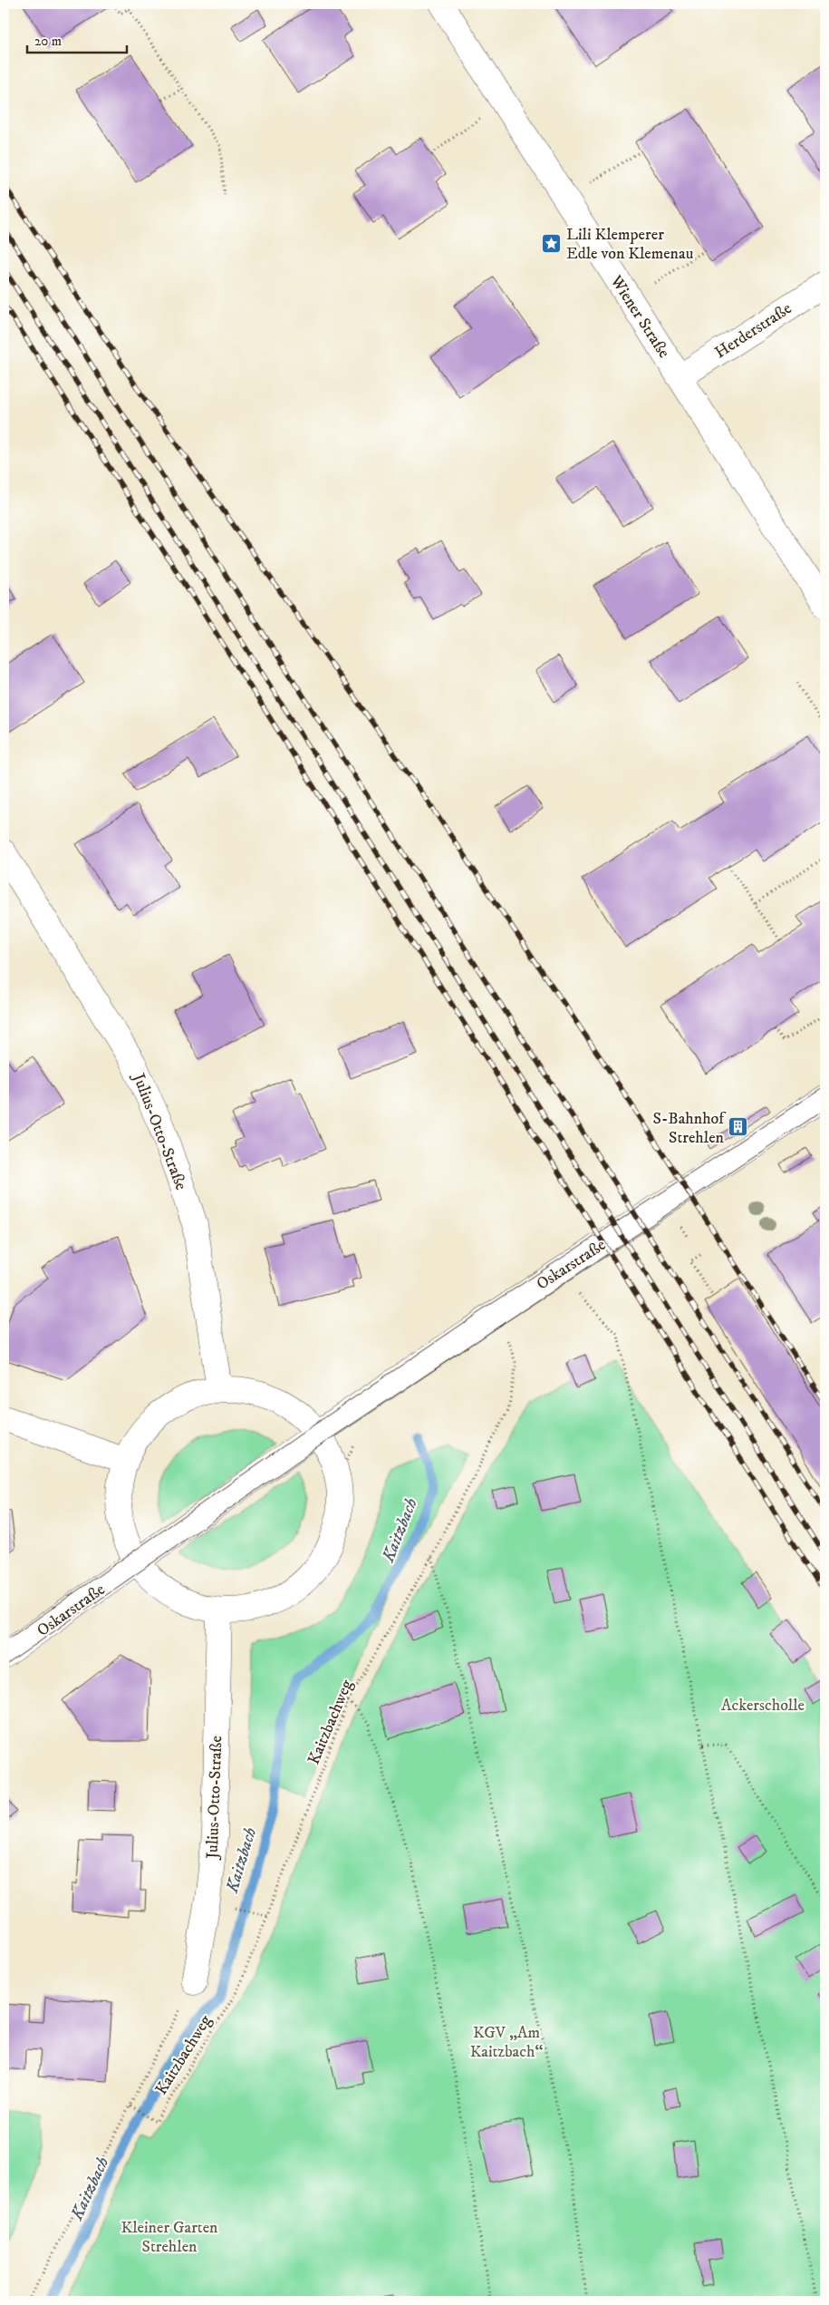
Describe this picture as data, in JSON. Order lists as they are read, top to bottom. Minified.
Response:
{"streets":{"street":["Wiener Straße","Herderstraße","Julius-Otto-Straße","Oskarstraße"],"path":["Kaitzbachweg"]},"crossings":[["Wiener Straße","Herderstraße"],["Julius-Otto-Straße","Kaitzbachweg"]],"water":["Kaitzbach"],"parks":["Ackerscholle","KGV „Am Kaitzbach“","Kleiner Garten Strehlen"],"places":{"place":["Lili Klemperer Edle von Klemenau"],"building":["S-Bahnhof Strehlen"]},"scale_bar":"20 m"}
